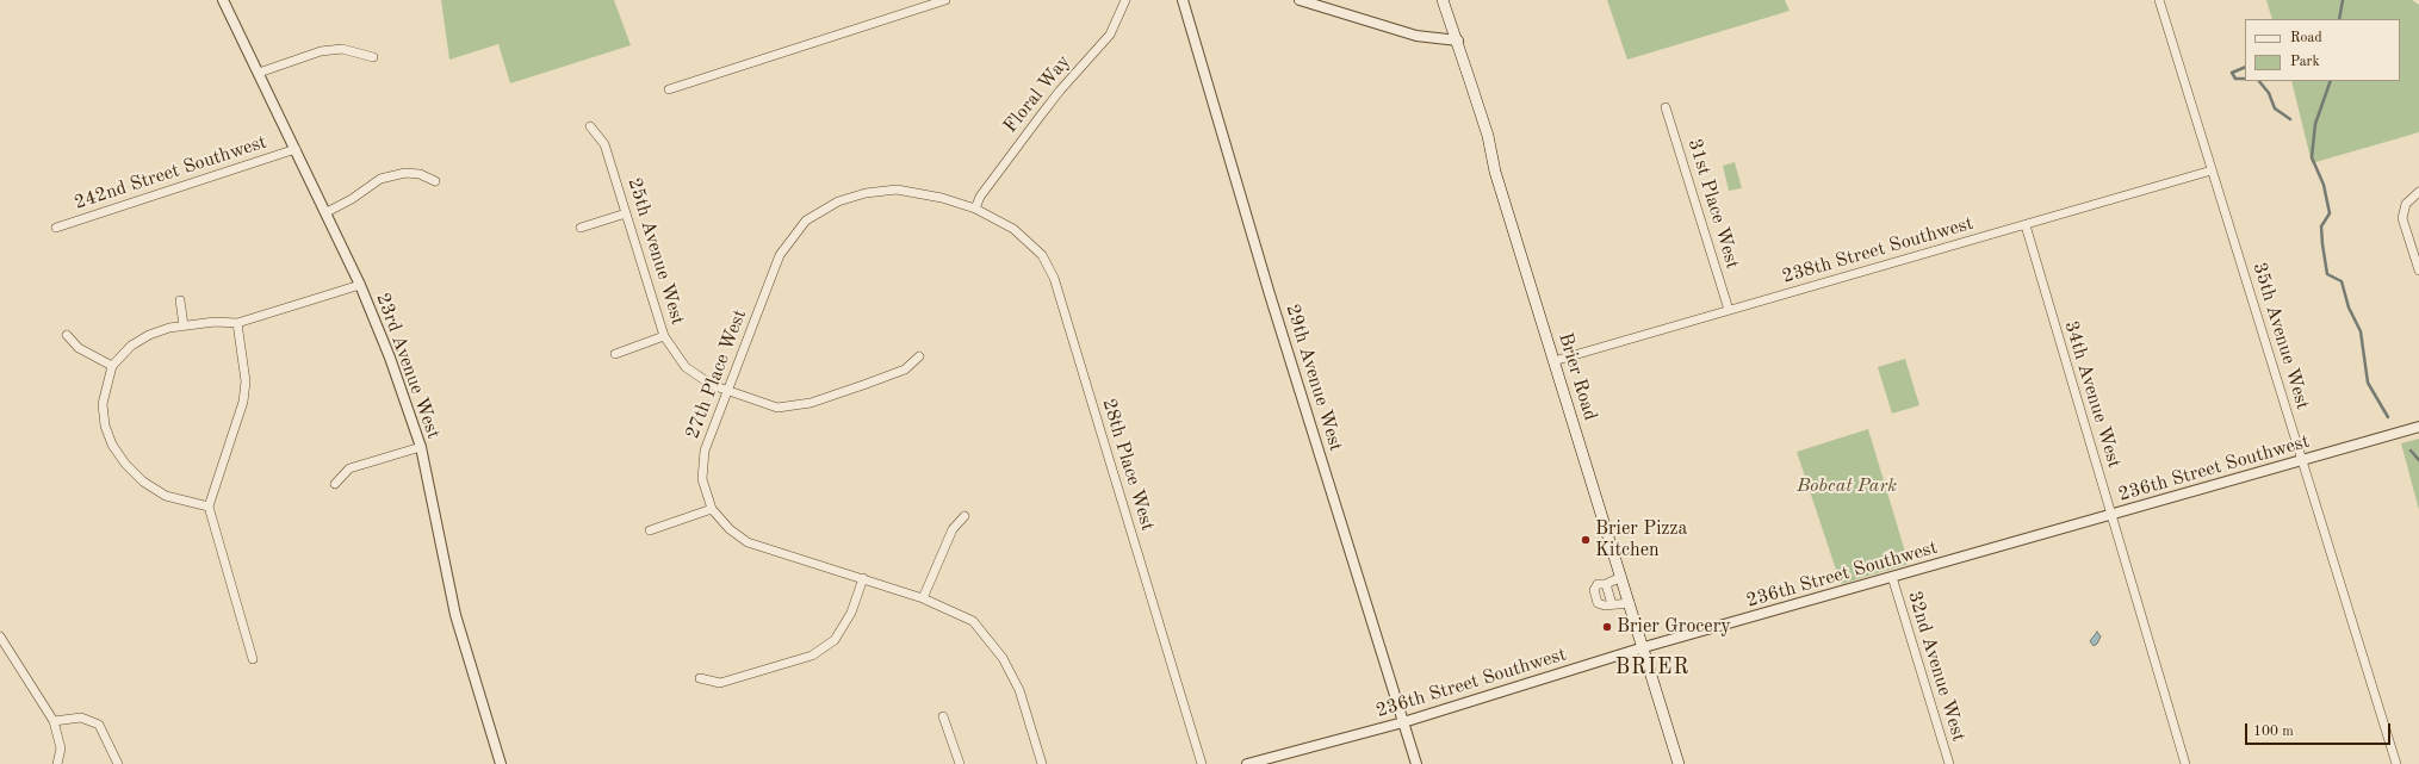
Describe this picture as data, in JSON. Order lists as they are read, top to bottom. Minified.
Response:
{"streets":{"main road":["Brier Road"],"street":["Floral Way","242nd Street Southwest","31st Place West","238th Street Southwest","25th Avenue West","35th Avenue West","23rd Avenue West","27th Place West","29th Avenue West","34th Avenue West","28th Place West","236th Street Southwest","32nd Avenue West"]},"crossings":[["Floral Way","27th Place West"],["Floral Way","28th Place West"],["242nd Street Southwest","23rd Avenue West"],["31st Place West","238th Street Southwest"],["238th Street Southwest","35th Avenue West"],["238th Street Southwest","Brier Road"],["238th Street Southwest","34th Avenue West"],["25th Avenue West","27th Place West"],["35th Avenue West","236th Street Southwest"],["27th Place West","28th Place West"],["Brier Road","236th Street Southwest"],["29th Avenue West","236th Street Southwest"],["34th Avenue West","236th Street Southwest"],["236th Street Southwest","32nd Avenue West"]],"districts":["BRIER"],"parks":["Bobcat Park"],"places":["Brier Pizza Kitchen","Brier Grocery"],"legend":["Road","Park"],"scale_bar":"100 m"}
